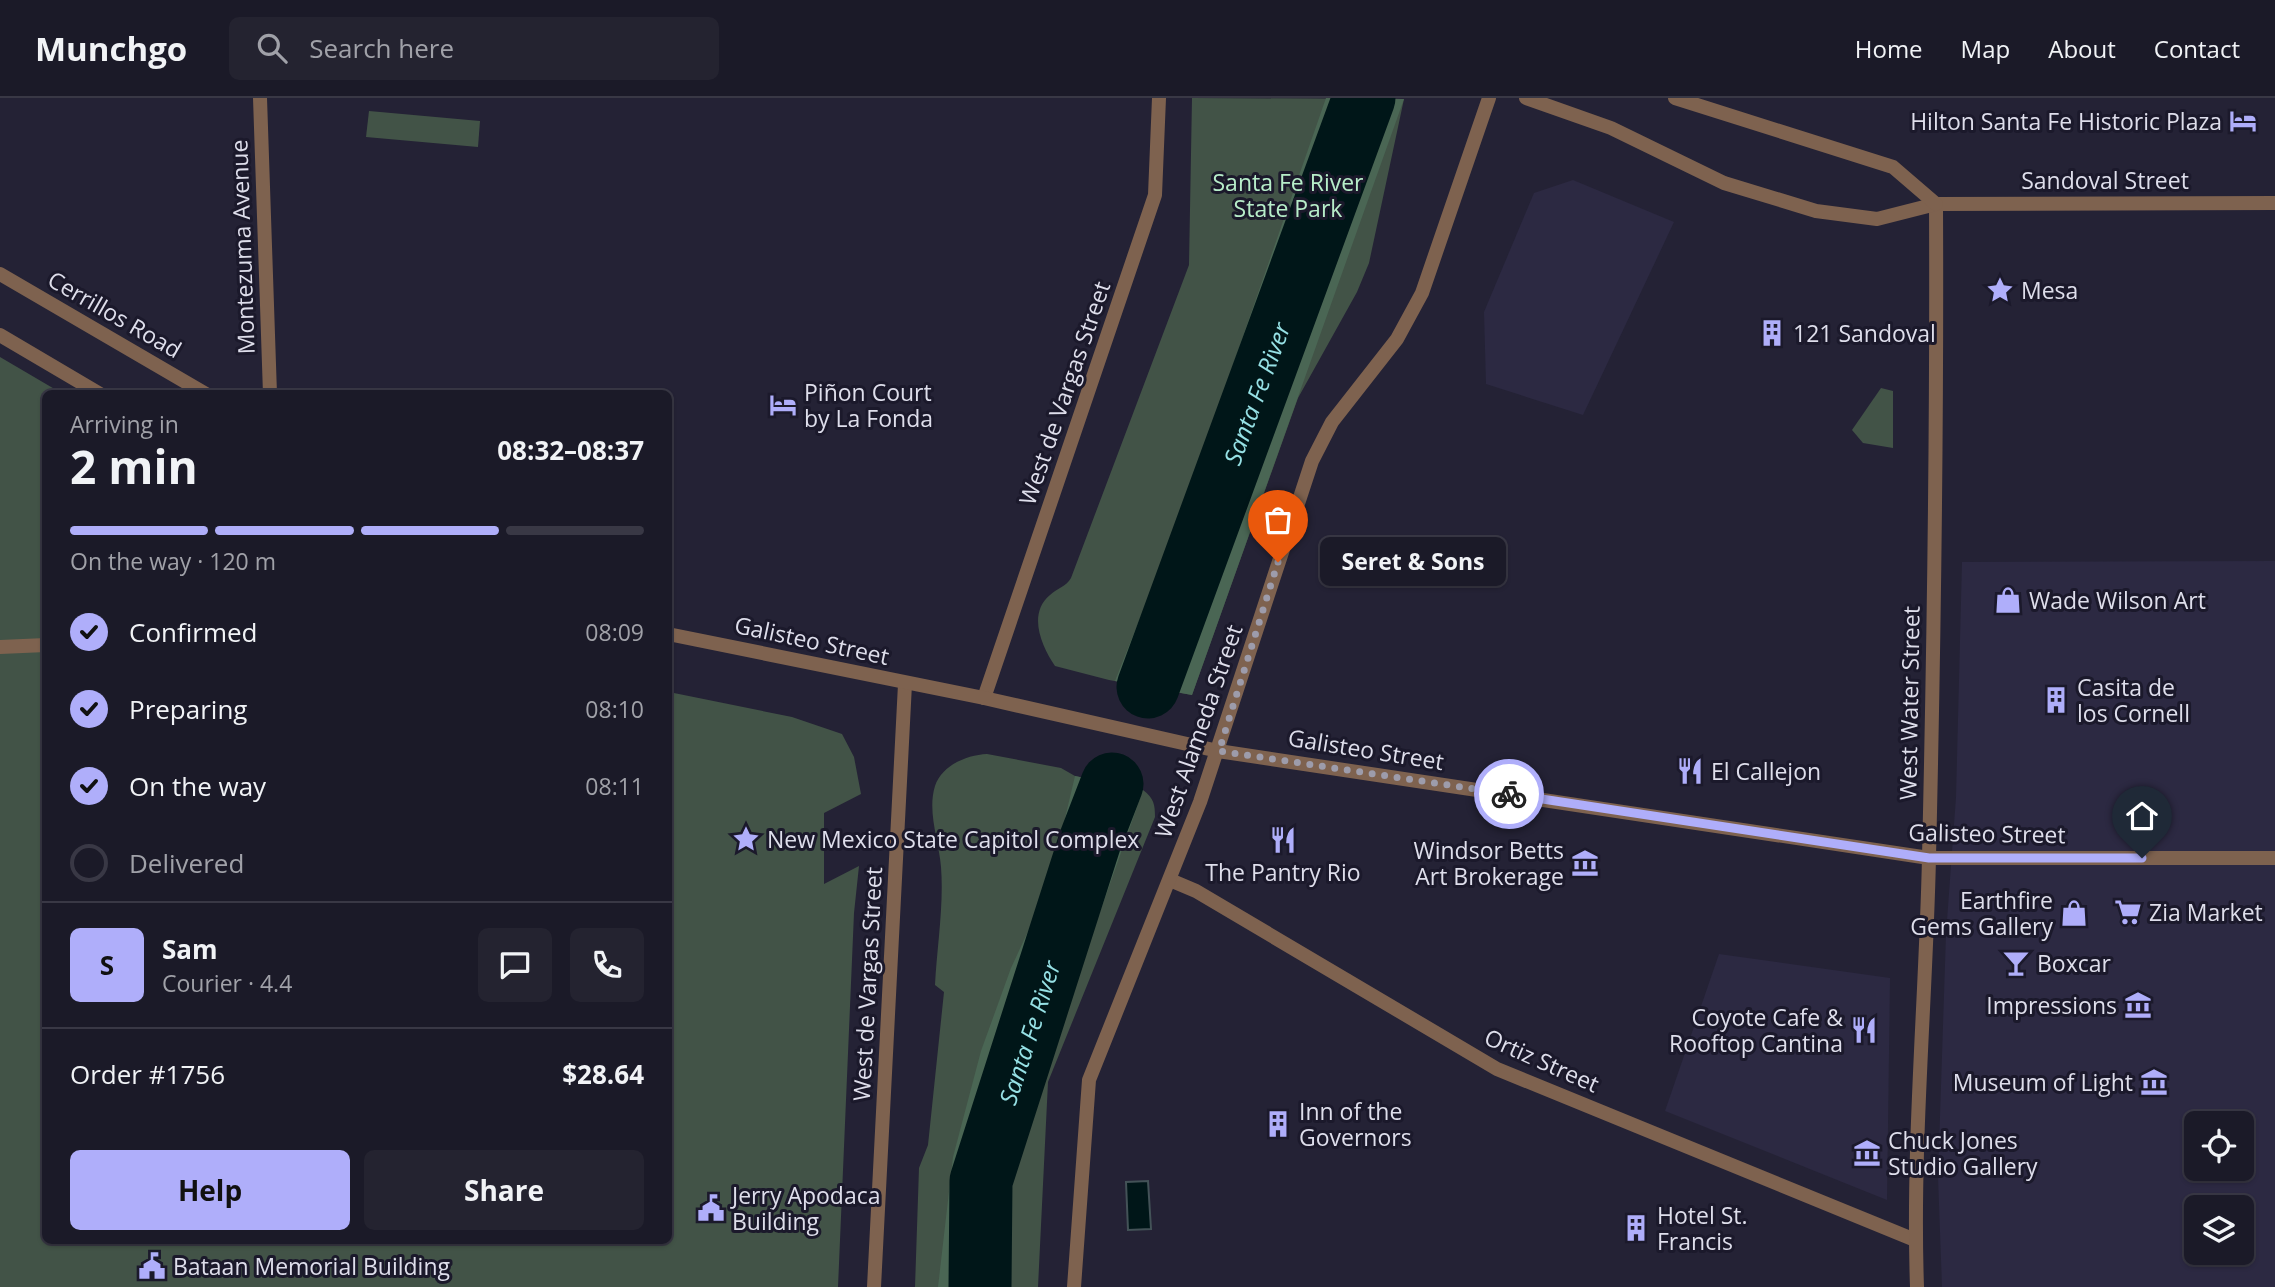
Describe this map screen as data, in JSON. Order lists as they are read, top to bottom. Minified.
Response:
{"streets":{"street":["Sandoval Street","Montezuma Avenue","Cerrillos Road","West de Vargas Street","Galisteo Street","West Water Street","West Alameda Street","Ortiz Street"]},"crossings":[["Sandoval Street","West Water Street"],["West de Vargas Street","Galisteo Street"],["Galisteo Street","West Water Street"],["Galisteo Street","West Alameda Street"],["West Water Street","Ortiz Street"],["West Alameda Street","Ortiz Street"]],"water":["Santa Fe River"],"parks":["Santa Fe River State Park"],"places":{"hotel":["Hilton Santa Fe Historic Plaza","Piñon Court by La Fonda"],"place":["Mesa","New Mexico State Capitol Complex"],"building":["121 Sandoval","Casita de los Cornell","Inn of the Governors","Hotel St. Francis"],"other":["Seret & Sons"],"shop":["Wade Wilson Art","Earthfire Gems Gallery"],"restaurant":["El Callejon","The Pantry Rio","Coyote Cafe & Rooftop Cantina"],"museum":["Windsor Betts Art Brokerage","Impressions","Museum of Light","Chuck Jones Studio Gallery"],"supermarket":["Zia Market"],"bar":["Boxcar"],"public building":["Jerry Apodaca Building","Bataan Memorial Building"]},"page":{"header":"Munchgo","search":"Search here","nav":["Home","Map","About","Contact"],"heading":["2 min","Arriving in","08:32–08:37"],"panel":["Sam","Courier · 4.4","Order #1756","$28.64"],"bar":"On the way · 120 m","bubble":"Seret & Sons","list":[["Confirmed","08:09"],["Preparing","08:10"],["On the way","08:11"],"Delivered"],"round":"S","buttons":["Help","Share"]}}
